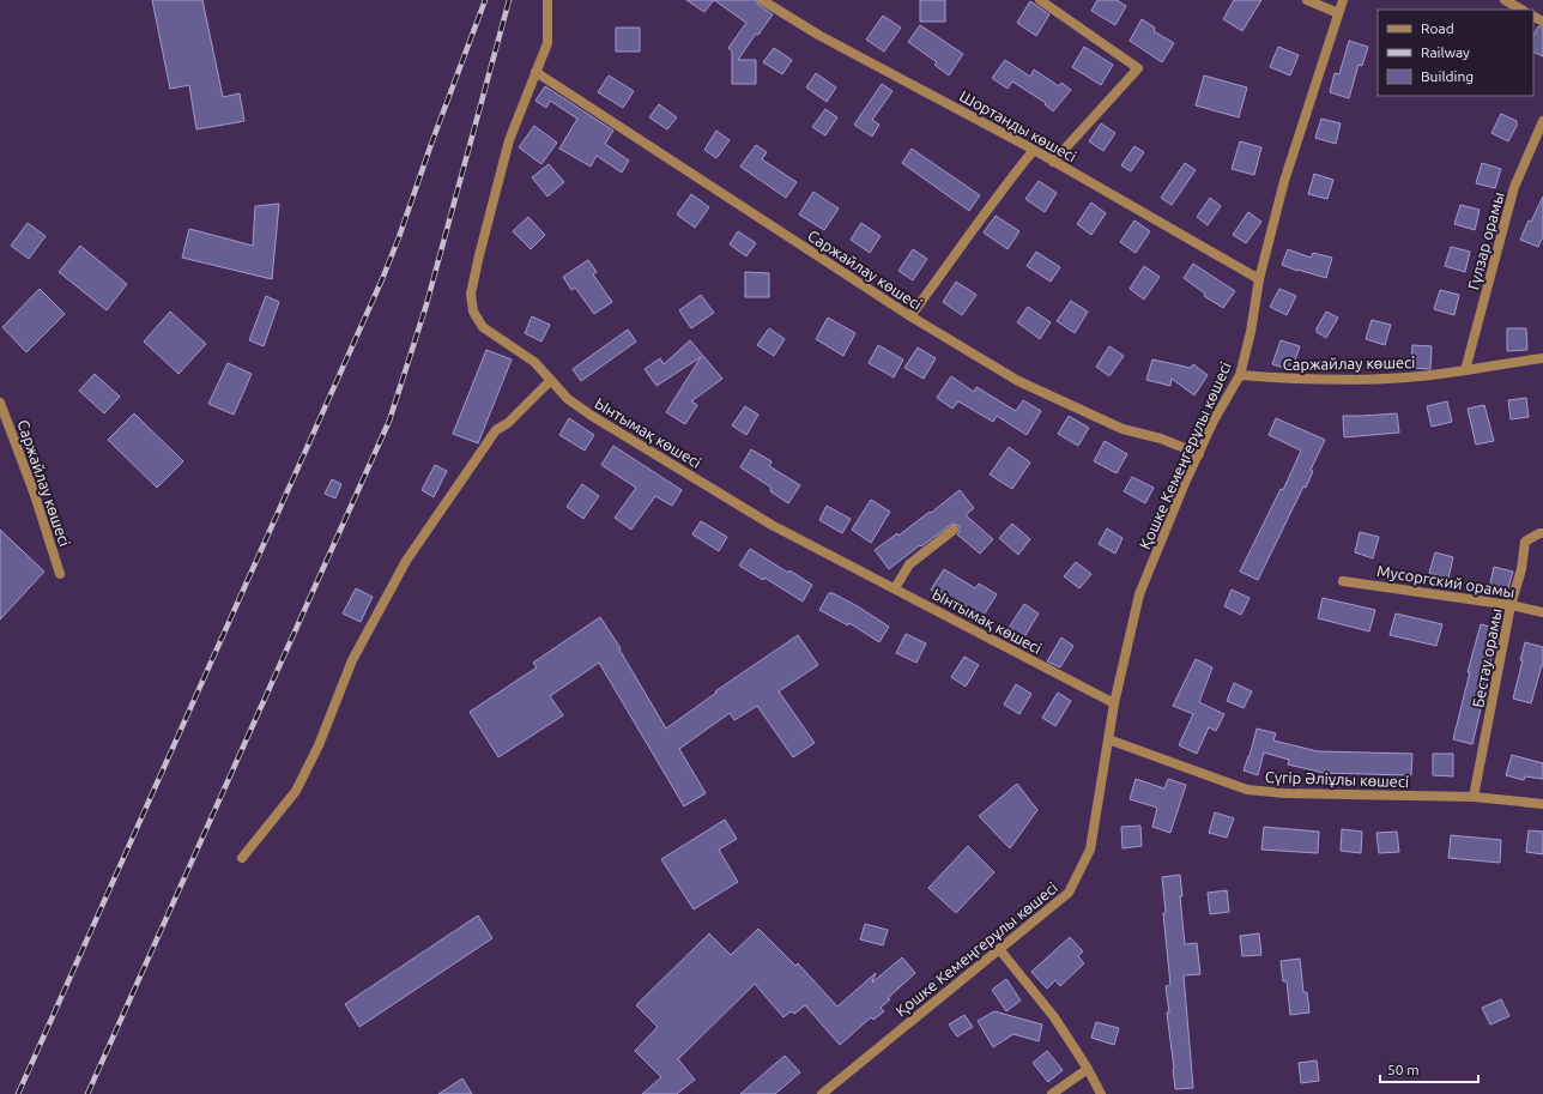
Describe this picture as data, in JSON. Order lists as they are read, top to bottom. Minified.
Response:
{"streets":{"street":["Шортанды көшесі","Гүлзар орамы","Саржайлау көшесі","Ынтымақ көшесі","Қошке Кемеңгерұлы көшесі","Мусоргский орамы","Бестау орамы","Сүгір Әліұлы көшесі"]},"crossings":[["Шортанды көшесі","Қошке Кемеңгерұлы көшесі"],["Гүлзар орамы","Саржайлау көшесі"],["Саржайлау көшесі","Ынтымақ көшесі"],["Саржайлау көшесі","Қошке Кемеңгерұлы көшесі"],["Ынтымақ көшесі","Қошке Кемеңгерұлы көшесі"],["Қошке Кемеңгерұлы көшесі","Сүгір Әліұлы көшесі"],["Мусоргский орамы","Бестау орамы"],["Бестау орамы","Сүгір Әліұлы көшесі"]],"legend":["Road","Railway","Building"],"scale_bar":"50 m"}
